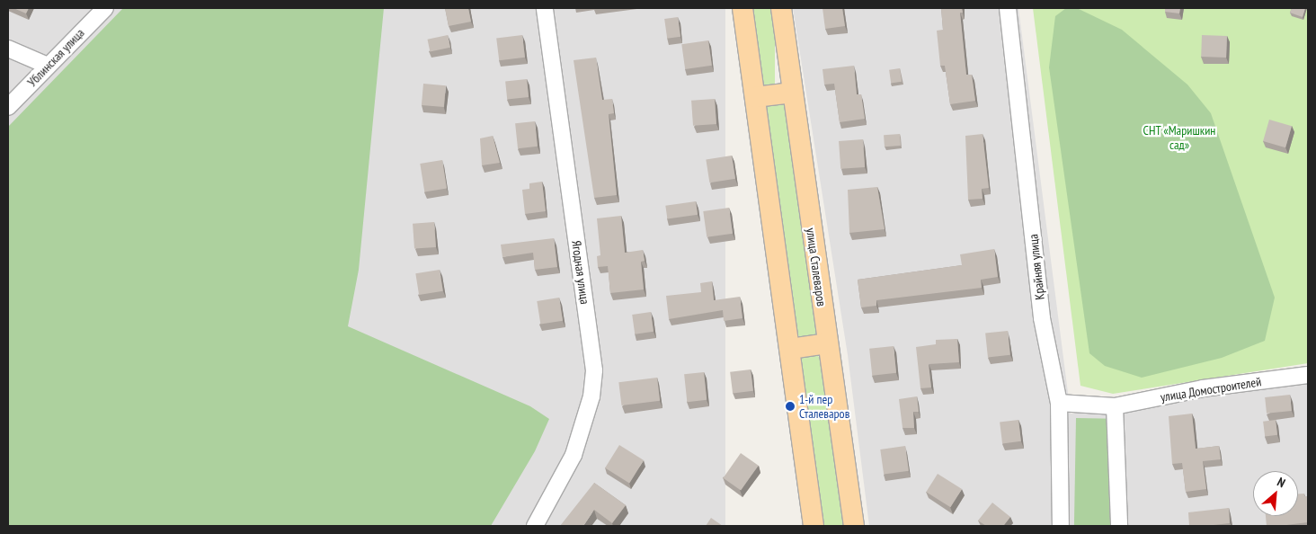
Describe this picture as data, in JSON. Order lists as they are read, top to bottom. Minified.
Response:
{"streets":{"main road":["улица Сталеваров"],"street":["Ублинская улица","Крайняя улица","Ягодная улица","улица Домостроителей"]},"crossings":[["Крайняя улица","улица Домостроителей"]],"parks":["СНТ «Маришкин сад»"],"places":["1-й пер Сталеваров"],"north":"top right"}
